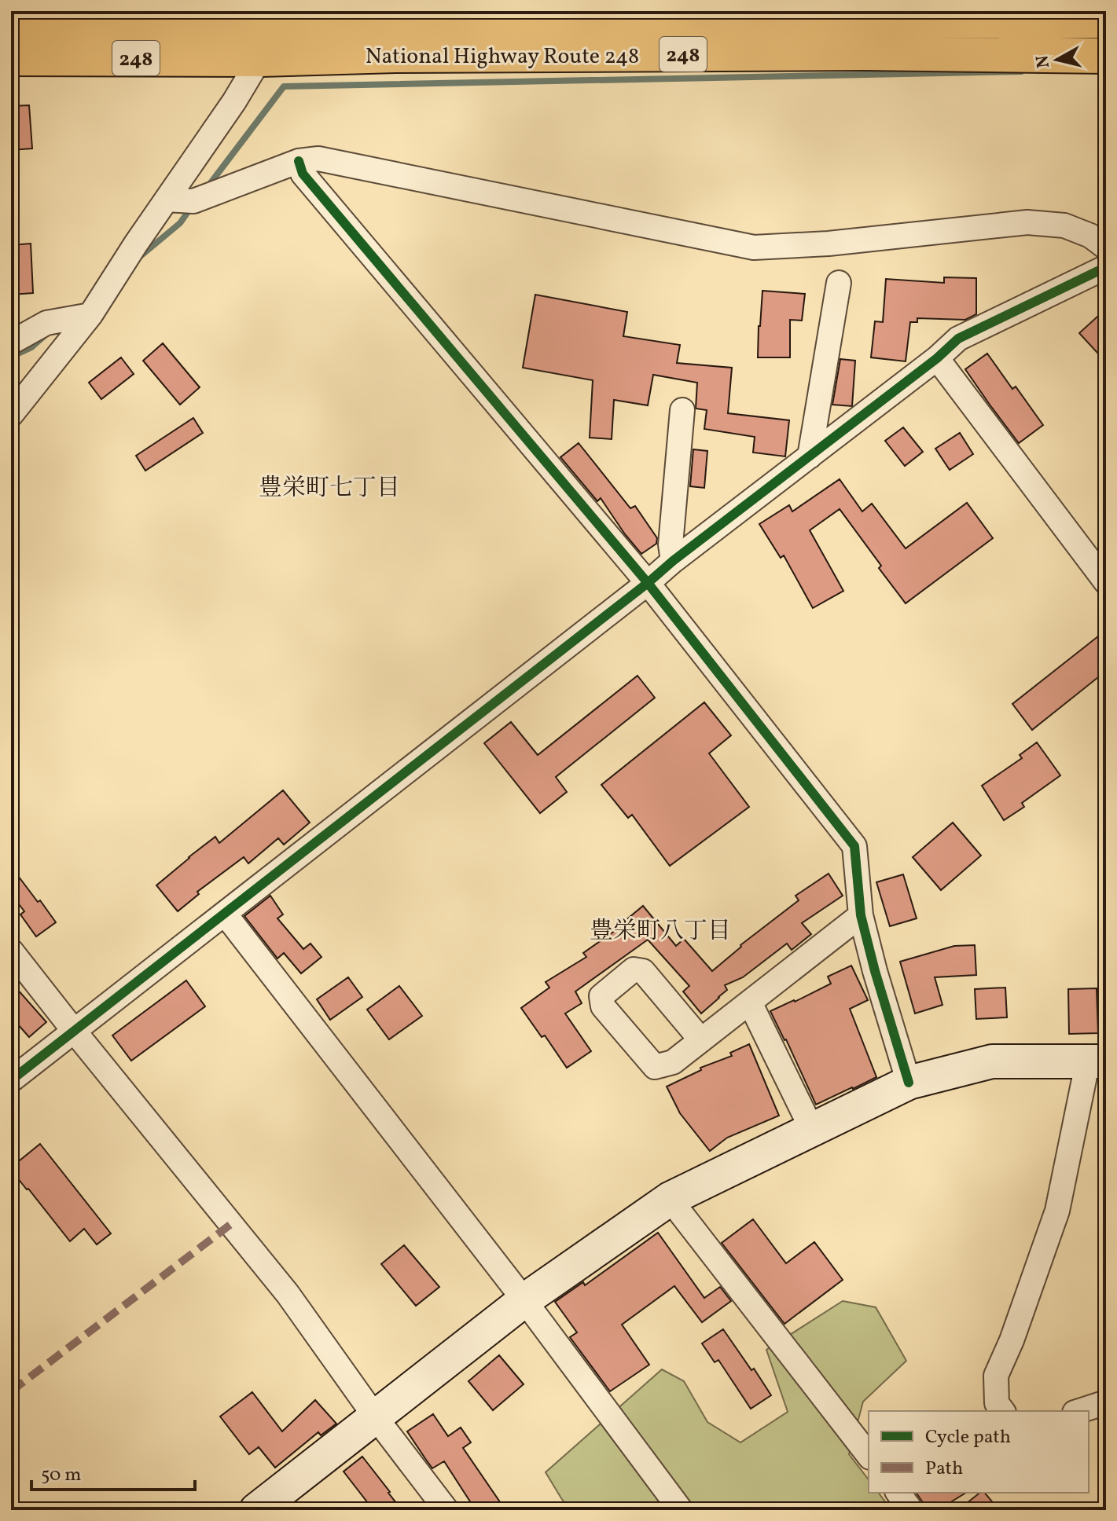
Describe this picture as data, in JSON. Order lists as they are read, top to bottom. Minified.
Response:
{"streets":{"highway":["248","National Highway Route 248"]},"districts":["豊栄町七丁目","豊栄町八丁目"],"legend":["Cycle path","Path"],"scale_bar":"50 m","north":"left"}
